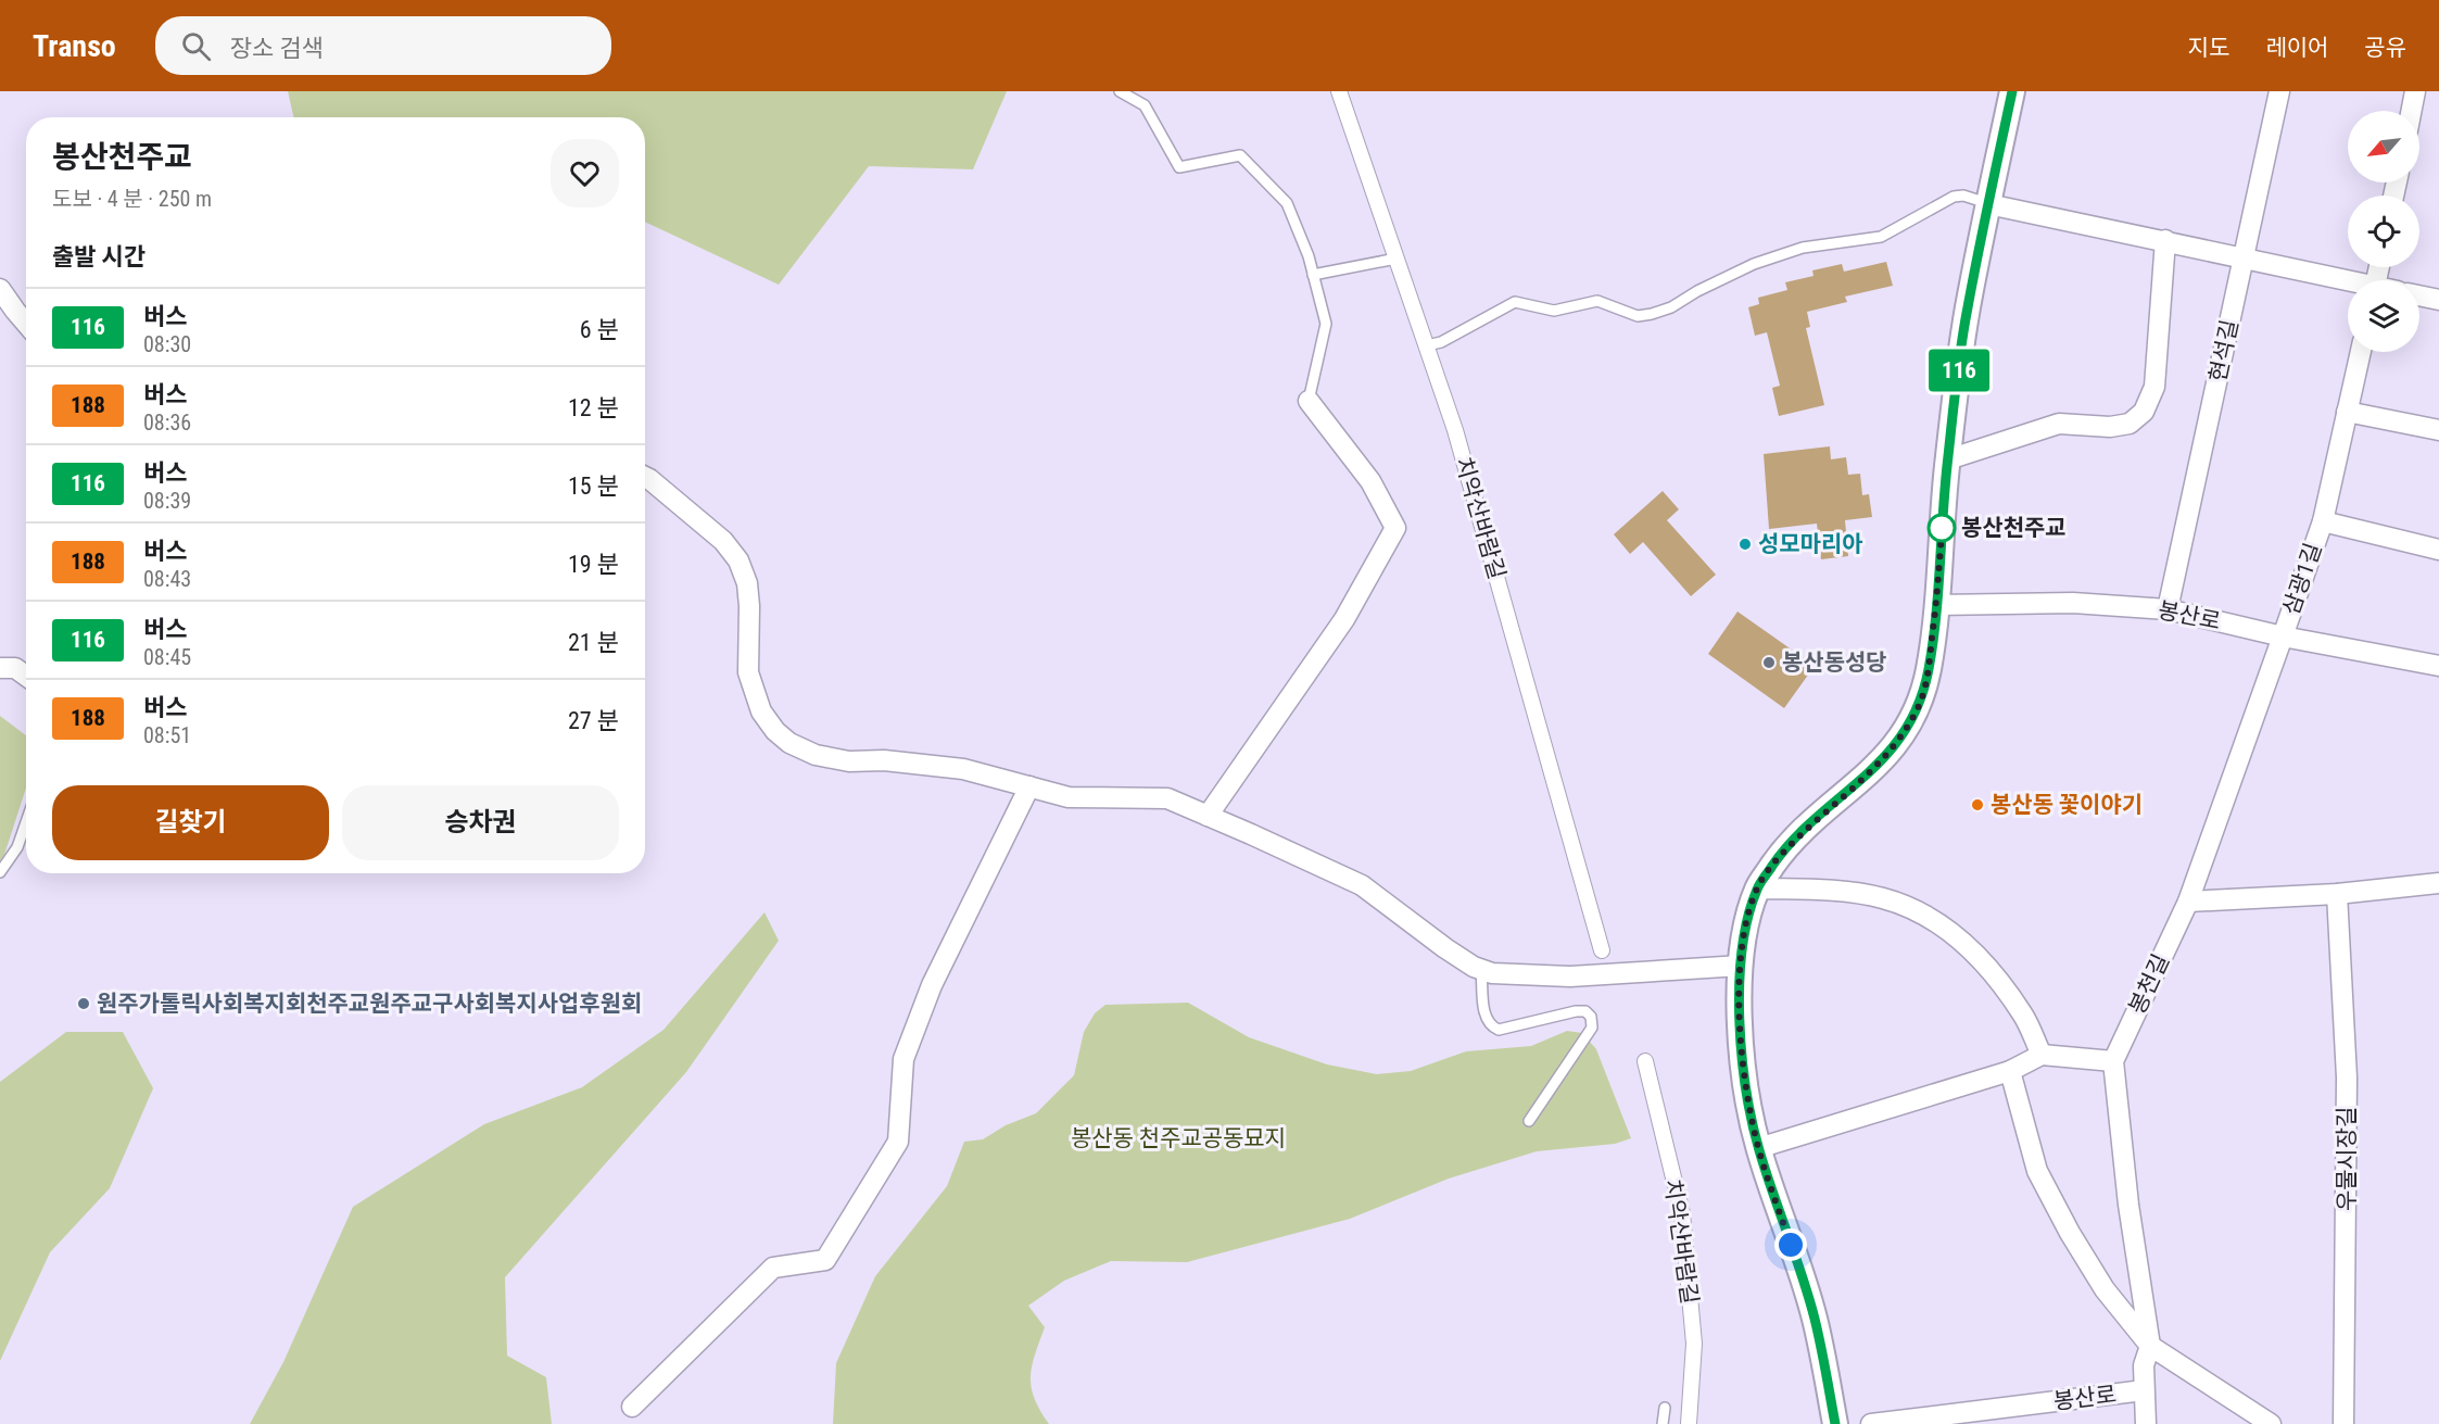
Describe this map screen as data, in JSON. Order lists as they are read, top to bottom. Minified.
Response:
{"streets":{"street":["현석길","치악산바람길","삼광1길","봉산로","봉천길","우물시장길"]},"crossings":[["현석길","봉산로"],["삼광1길","봉산로"],["삼광1길","봉천길"],["봉산로","봉천길"]],"parks":["봉산동 천주교공동묘지"],"places":["봉산천주교","성모마리아","봉산동성당","봉산동 꽃이야기","원주가톨릭사회복지회천주교원주교구사회복지사업후원회"],"lines":["bus line 116"],"north":"bottom left","page":{"header":"Transo","search":"장소 검색","nav":["지도","레이어","공유"],"on_map":"116","heading":[["봉산천주교","도보 · 4 분 · 250 m"],"출발 시간"],"list":[{"mark":"116","name":"버스","note":"08:30","value":"6 분"},{"mark":"188","name":"버스","note":"08:36","value":"12 분"},{"mark":"116","name":"버스","note":"08:39","value":"15 분"},{"mark":"188","name":"버스","note":"08:43","value":"19 분"},{"mark":"116","name":"버스","note":"08:45","value":"21 분"},{"mark":"188","name":"버스","note":"08:51","value":"27 분"}],"buttons":["길찾기","승차권"]}}
